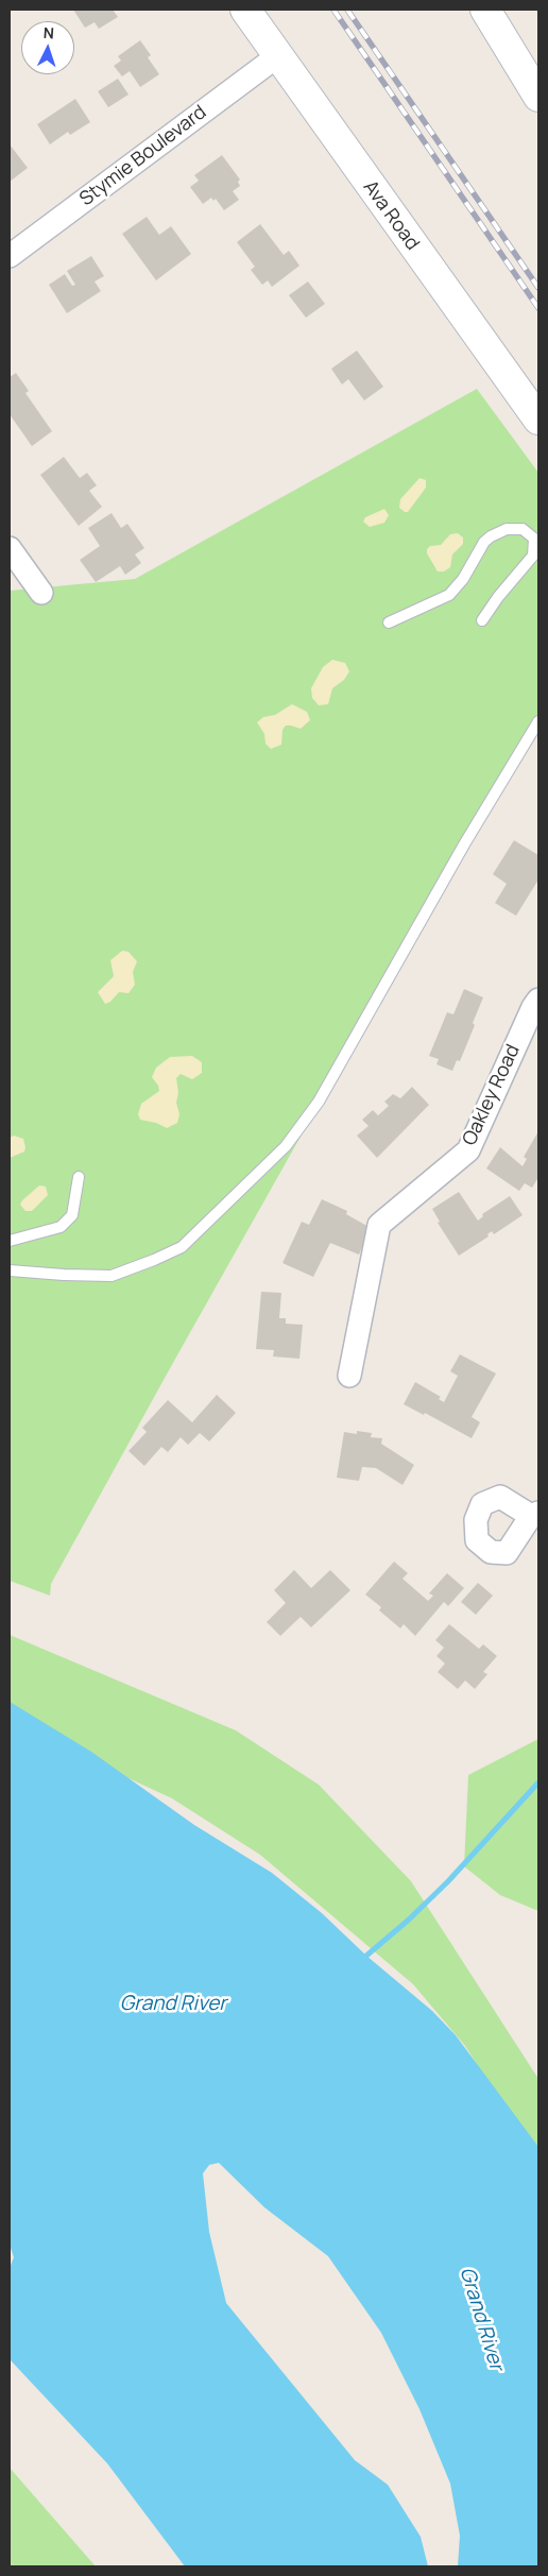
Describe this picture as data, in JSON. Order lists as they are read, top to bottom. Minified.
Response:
{"streets":{"street":["Stymie Boulevard","Ava Road","Oakley Road"]},"crossings":[["Stymie Boulevard","Ava Road"]],"water":["Grand River"],"north":"top"}
